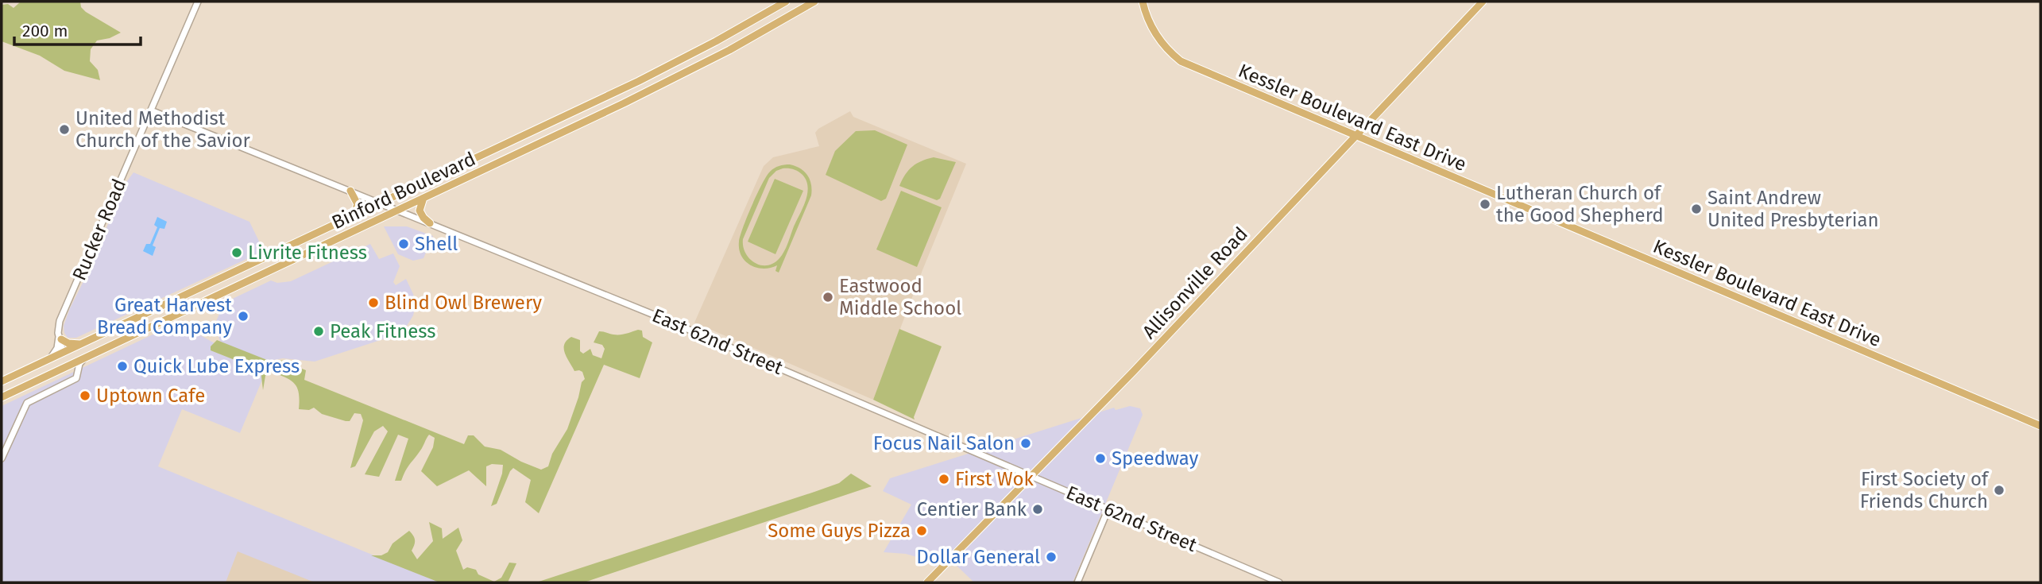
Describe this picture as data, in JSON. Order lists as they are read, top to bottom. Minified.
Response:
{"streets":{"main road":["Kessler Boulevard East Drive","Binford Boulevard","Allisonville Road"],"street":["Rucker Road","East 62nd Street"]},"crossings":[["Kessler Boulevard East Drive","Allisonville Road"],["Binford Boulevard","Rucker Road"],["Binford Boulevard","East 62nd Street"],["Rucker Road","East 62nd Street"],["Allisonville Road","East 62nd Street"]],"places":["United Methodist Church of the Savior","Lutheran Church of the Good Shepherd","Saint Andrew United Presbyterian","Shell","Livrite Fitness","Eastwood Middle School","Blind Owl Brewery","Great Harvest Bread Company","Peak Fitness","Quick Lube Express","Uptown Cafe","Focus Nail Salon","Speedway","First Wok","First Society of Friends Church","Centier Bank","Some Guys Pizza","Dollar General"],"scale_bar":"200 m"}
